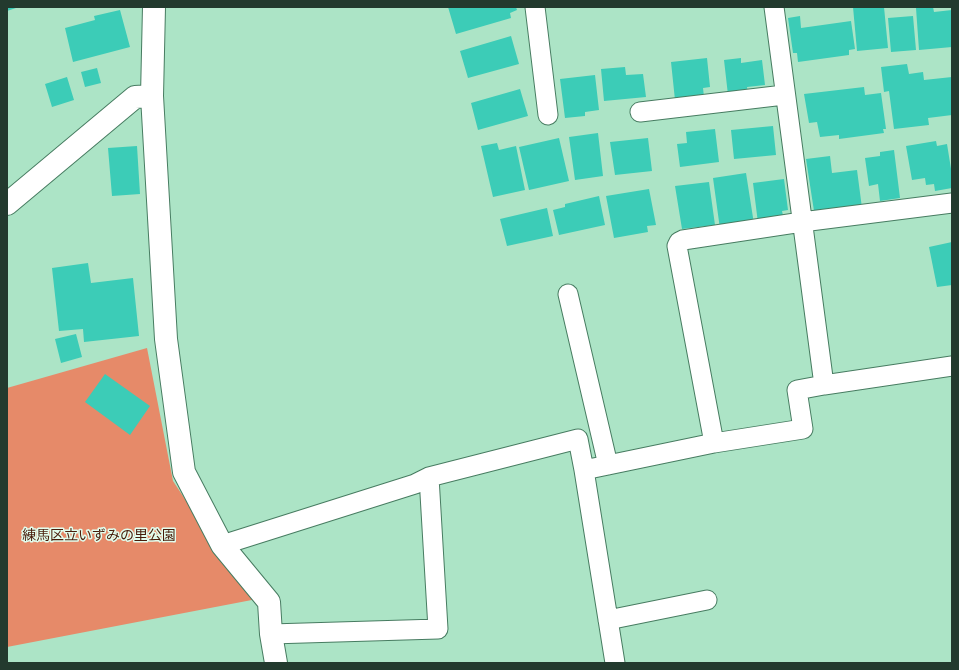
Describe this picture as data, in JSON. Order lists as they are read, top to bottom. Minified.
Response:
{"parks":["練馬区立いずみの里公園"]}
